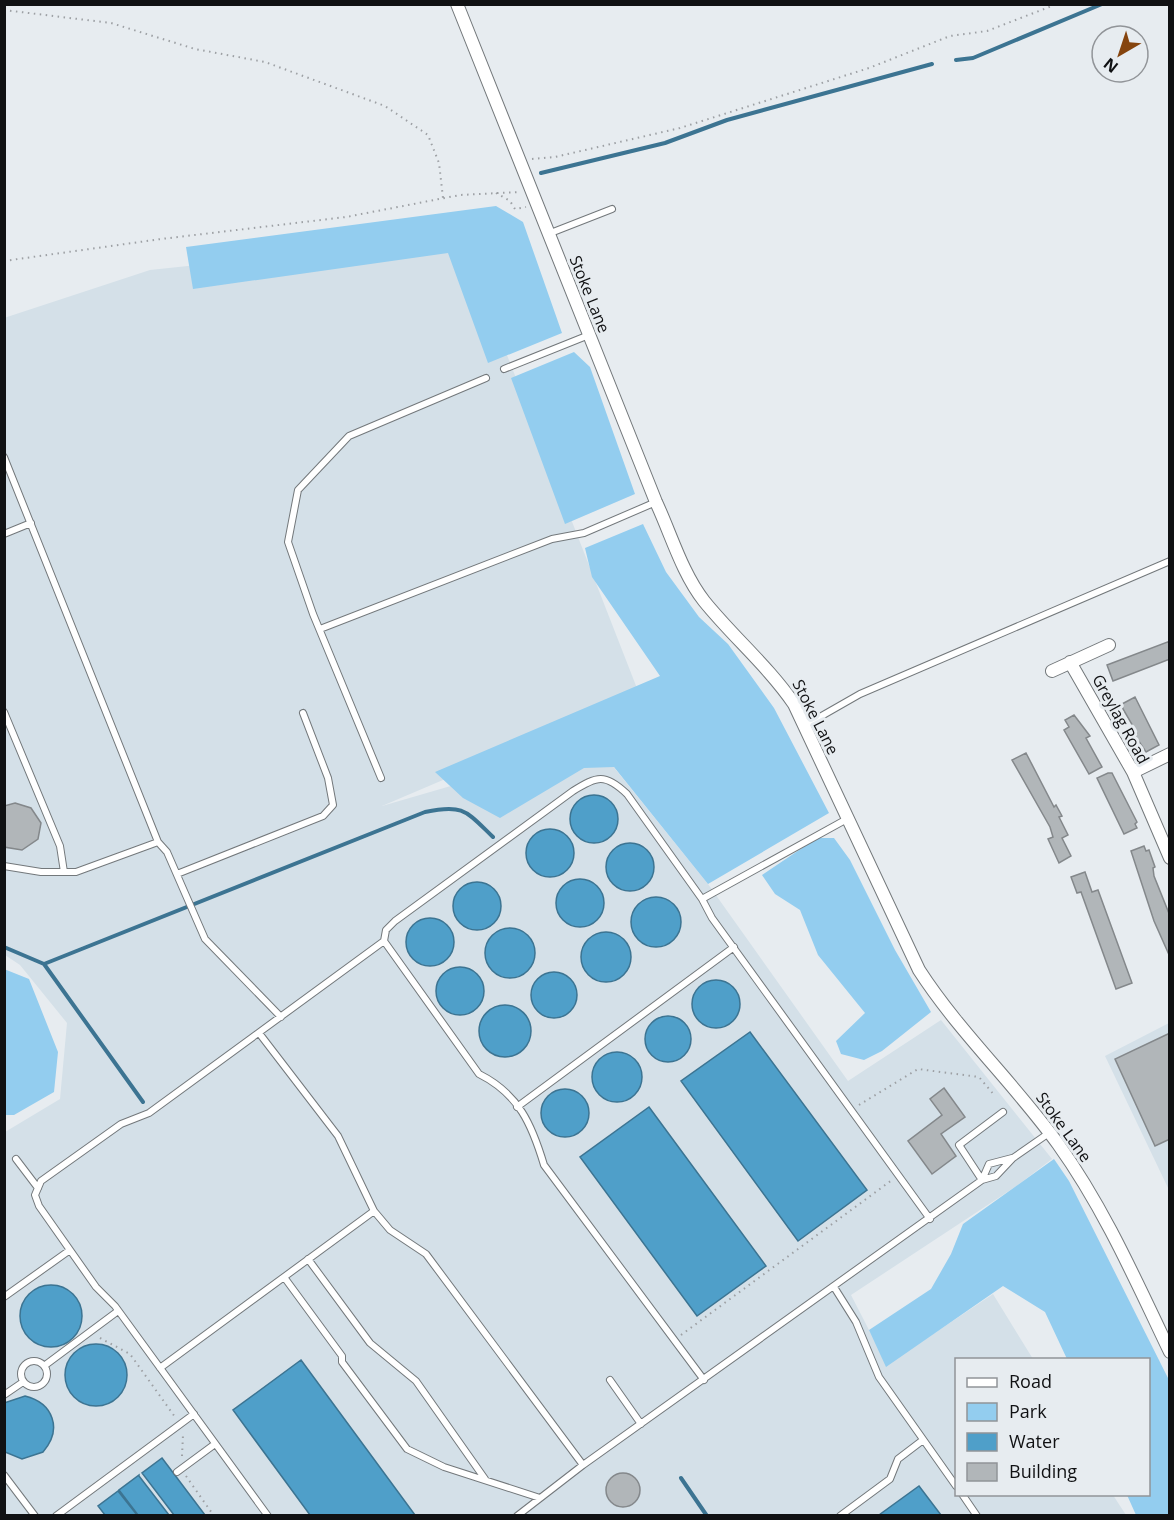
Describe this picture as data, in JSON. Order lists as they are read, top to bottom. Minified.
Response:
{"streets":{"street":["Stoke Lane","Greylag Road"]},"legend":["Road","Park","Water","Building"],"north":"bottom left"}
